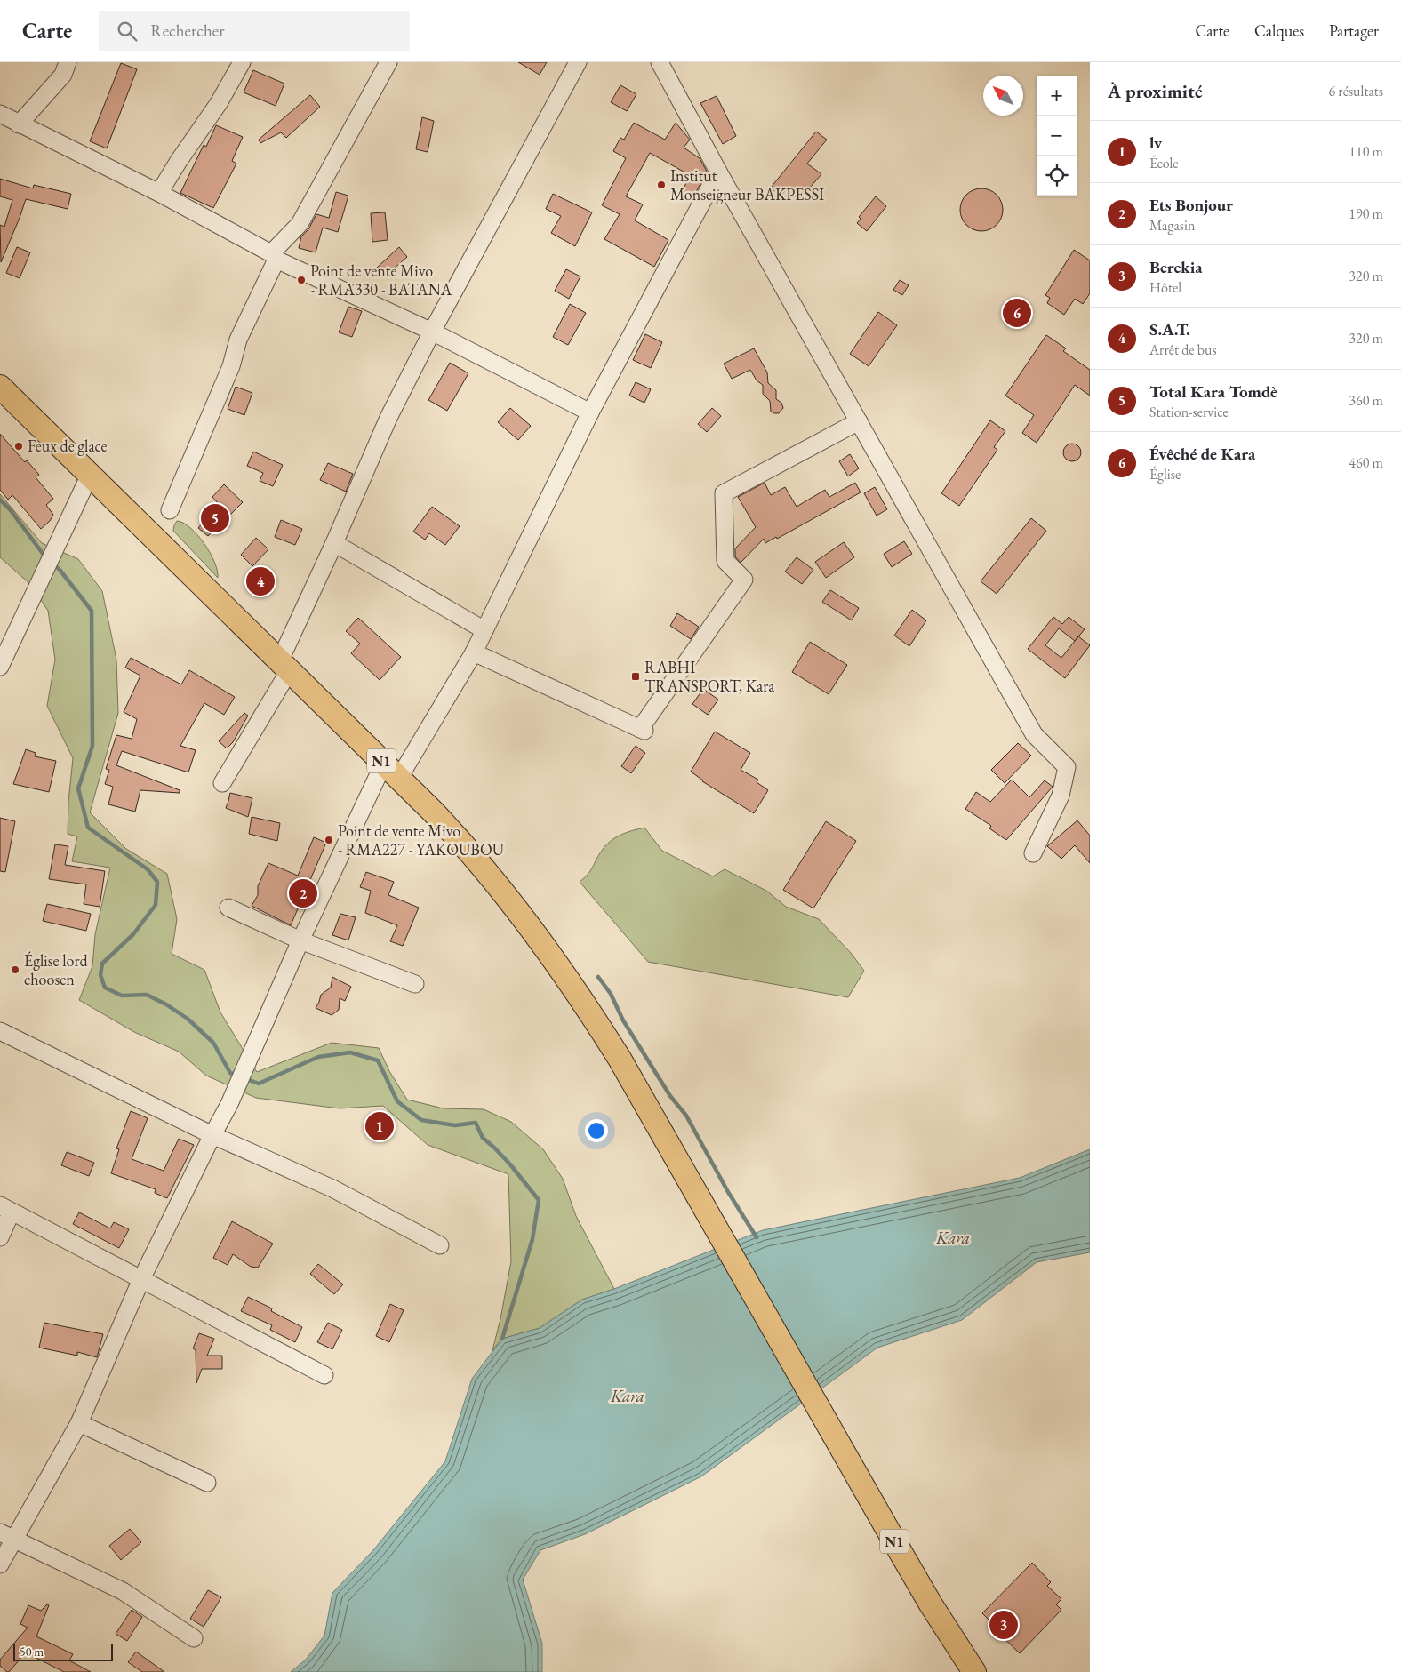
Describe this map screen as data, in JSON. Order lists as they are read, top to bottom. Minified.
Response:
{"streets":{"highway":["N1"]},"water":["Kara"],"places":{"other":["Institut Monseigneur BAKPESSI","Point de vente Mivo - RMA330 - BATANA","Feux de glace","Point de vente Mivo - RMA227 - YAKOUBOU","Église lord choosen"],"transit":["RABHI TRANSPORT, Kara"]},"scale_bar":"50 m","north":"top left","page":{"header":"Carte","search":"Rechercher","nav":["Carte","Calques","Partager"],"heading":["À proximité","6 résultats"],"map_buttons":["+","−"],"list":[{"mark":"1","name":"lv","note":"École","value":"110 m"},{"mark":"2","name":"Ets Bonjour","note":"Magasin","value":"190 m"},{"mark":"3","name":"Berekia","note":"Hôtel","value":"320 m"},{"mark":"4","name":"S.A.T.","note":"Arrêt de bus","value":"320 m"},{"mark":"5","name":"Total Kara Tomdè","note":"Station-service","value":"360 m"},{"mark":"6","name":"Évêché de Kara","note":"Église","value":"460 m"}],"pins":["6","5","4","2","1","3"],"scale":"50 m"}}
